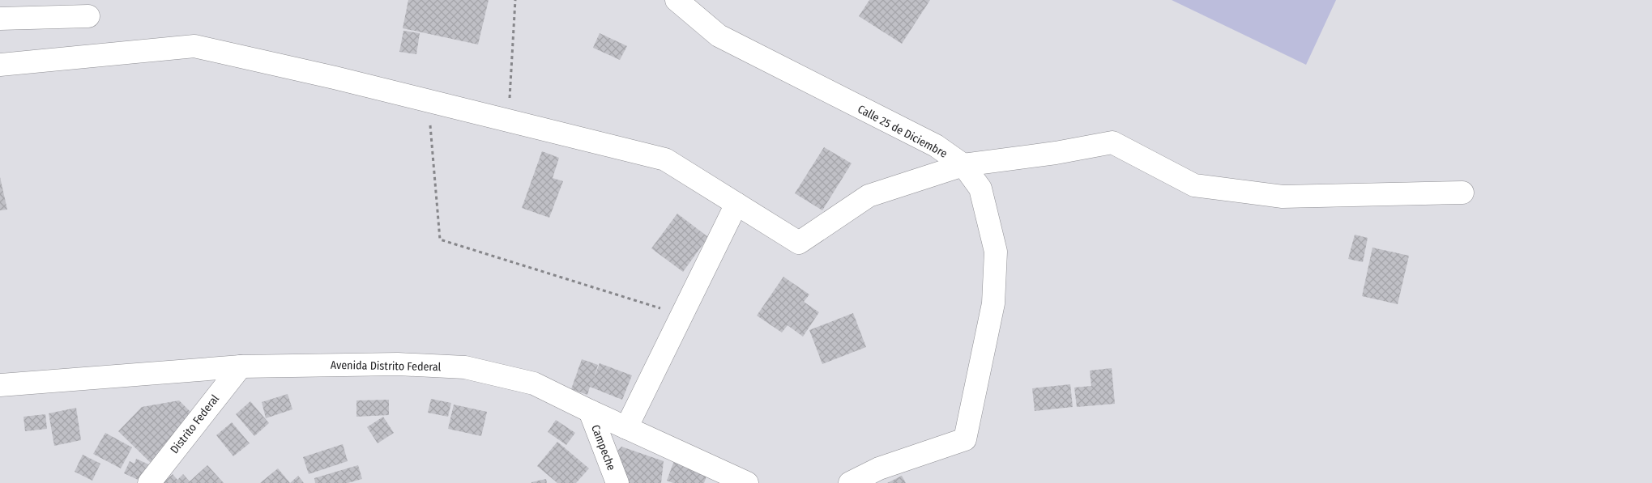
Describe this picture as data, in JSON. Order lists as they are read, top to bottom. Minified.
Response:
{"streets":{"street":["Calle 25 de Diciembre","Avenida Distrito Federal","Distrito Federal","Campeche"]},"crossings":[["Avenida Distrito Federal","Distrito Federal"],["Avenida Distrito Federal","Campeche"]]}
